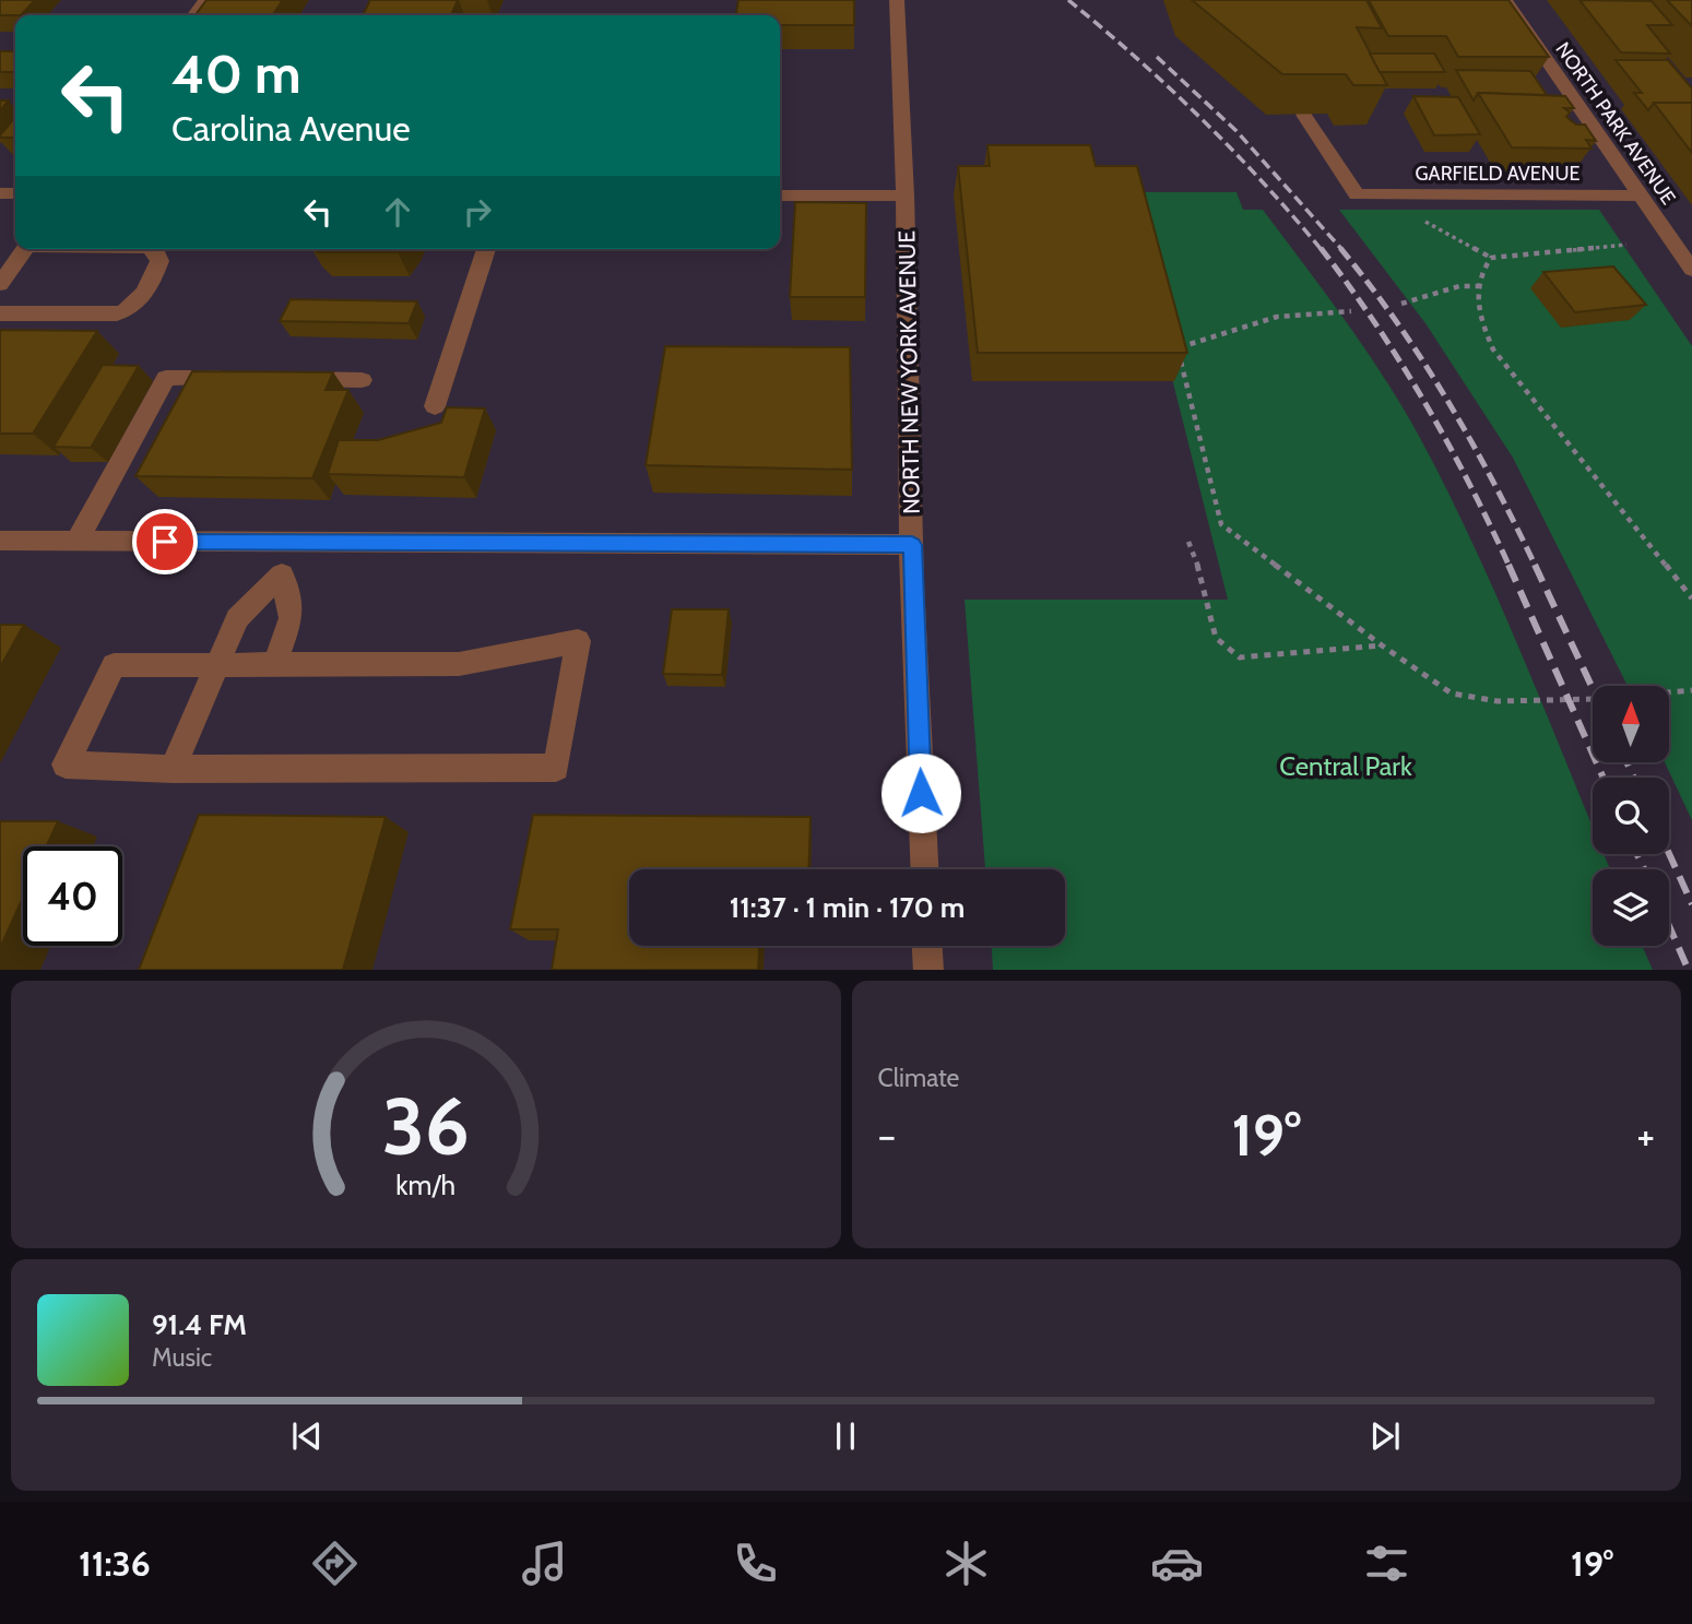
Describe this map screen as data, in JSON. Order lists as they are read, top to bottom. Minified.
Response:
{"streets":{"street":["NORTH PARK AVENUE","GARFIELD AVENUE","NORTH NEW YORK AVENUE"]},"crossings":[["NORTH PARK AVENUE","GARFIELD AVENUE"]],"parks":["Central Park"],"north":"top","page":{"turn":["40 m","Carolina Avenue"],"limit":"40","trip":"11:37 · 1 min · 170 m","tile":"Climate","heat":["−","19°","+"],"song":["91.4 FM","Music"],"tabs":["11:36","19°"],"gauge":["36","km/h"]}}
